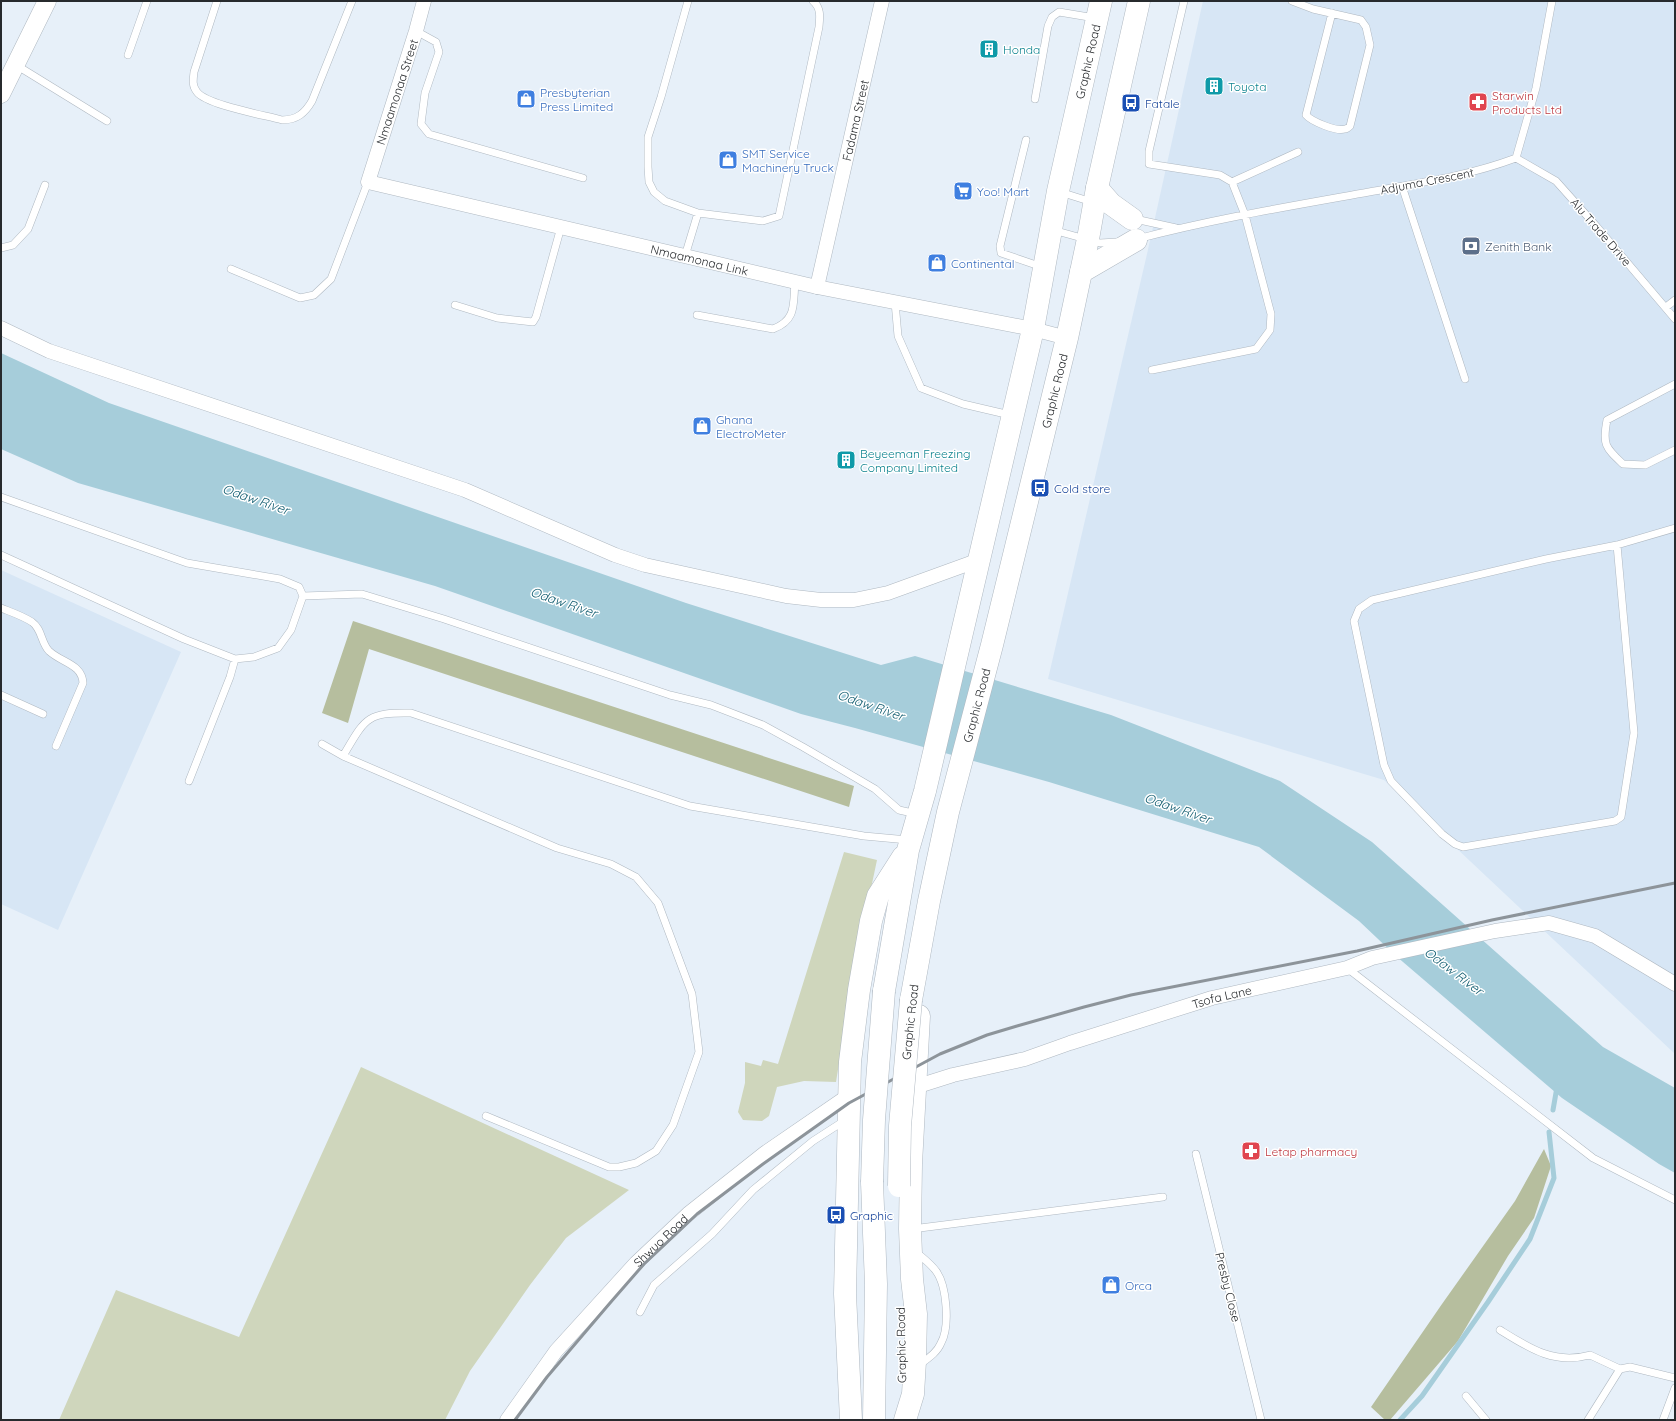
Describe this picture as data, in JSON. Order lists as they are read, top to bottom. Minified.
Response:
{"streets":{"main road":["Graphic Road"],"street":["Nmaamonaa Street","Fadama Street","Nmaamonaa Link","Tsofa Lane","Shwuo Road"],"lane":["Adjuma Crescent","Alu Trade Drive","Presby Close"]},"crossings":[["Graphic Road","Adjuma Crescent"],["Graphic Road","Nmaamonaa Link"],["Nmaamonaa Street","Nmaamonaa Link"],["Fadama Street","Nmaamonaa Link"],["Adjuma Crescent","Alu Trade Drive"]],"water":["Odaw River"],"places":{"building":["Honda","Toyota","Beyeeman Freezing Company Limited"],"shop":["Presbyterian Press Limited","SMT Service Machinery Truck","Continental","Ghana ElectroMeter","Orca"],"pharmacy":["Starwin Products Ltd","Letap pharmacy"],"bus stop":["Fatale","Cold store","Graphic"],"supermarket":["Yoo! Mart"],"bank":["Zenith Bank"]}}
